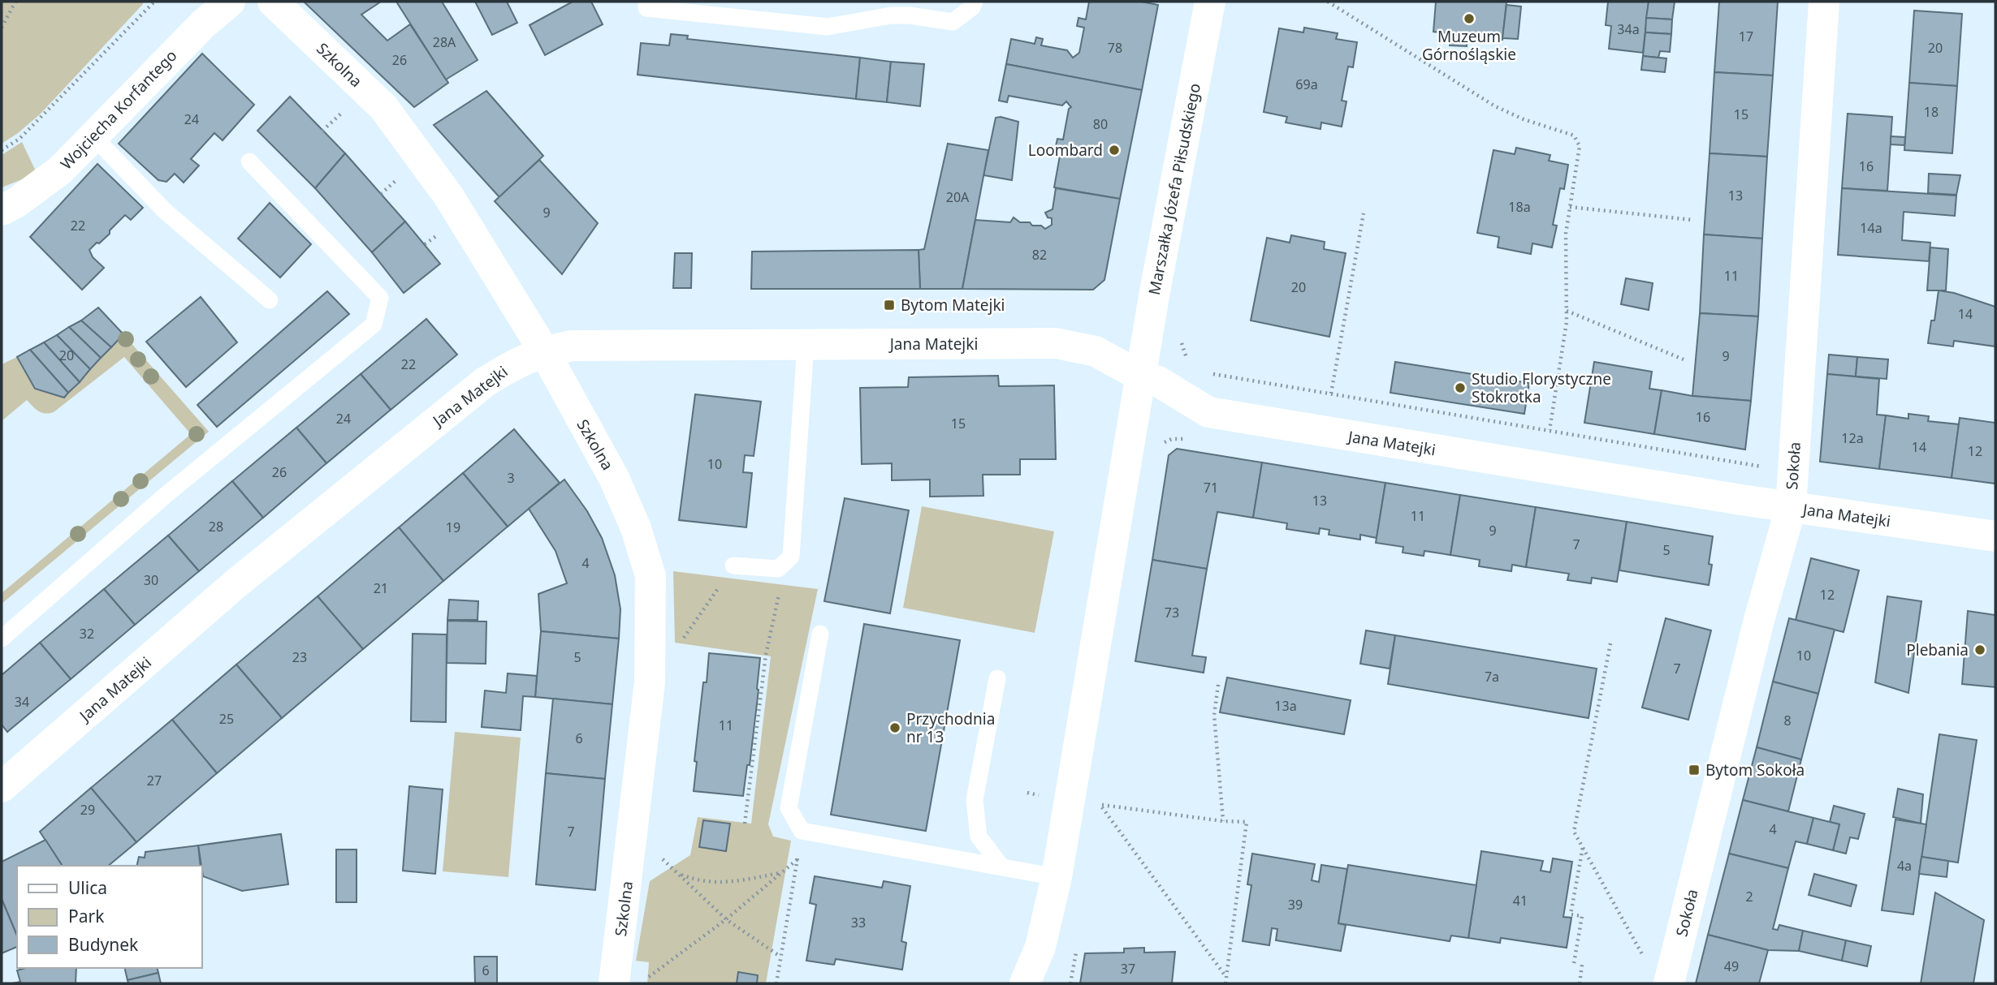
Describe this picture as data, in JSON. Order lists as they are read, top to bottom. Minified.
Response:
{"streets":{"street":["Szkolna","Wojciecha Korfantego","Marszałka Józefa Piłsudskiego","Jana Matejki","Sokoła"]},"crossings":[["Szkolna","Jana Matejki"],["Marszałka Józefa Piłsudskiego","Jana Matejki"],["Jana Matejki","Sokoła"]],"places":{"other":["Muzeum Górnośląskie","Loombard","Studio Florystyczne Stokrotka","Plebania","Przychodnia nr 13"],"transit":["Bytom Matejki","Bytom Sokoła"]},"house_numbers":["34a","17","28A","78","20","26","69a","18","15","24","80","16","13","20A","18a","9","22","14a","82","11","20","14","20","9","22","16","24","15","12a","14","12","10","26","3","71","13","11","28","19","9","7","5","4","30","21","12","73","32","10","23","5","7","7a","34","13a","25","8","11","6","27","29","4","7","4a","2","41","39","33","49","37","6"],"legend":["Ulica","Park","Budynek"]}
